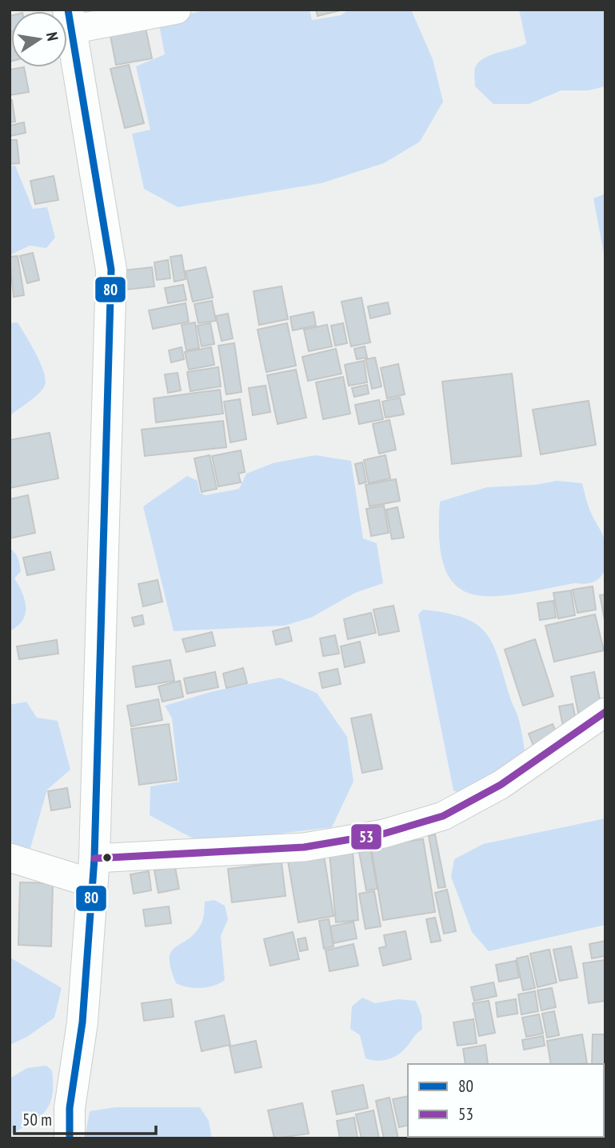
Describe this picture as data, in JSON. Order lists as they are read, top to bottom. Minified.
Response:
{"lines":["transit line 80","transit line 53"],"legend":["80","53"],"scale_bar":"50 m","north":"right"}
